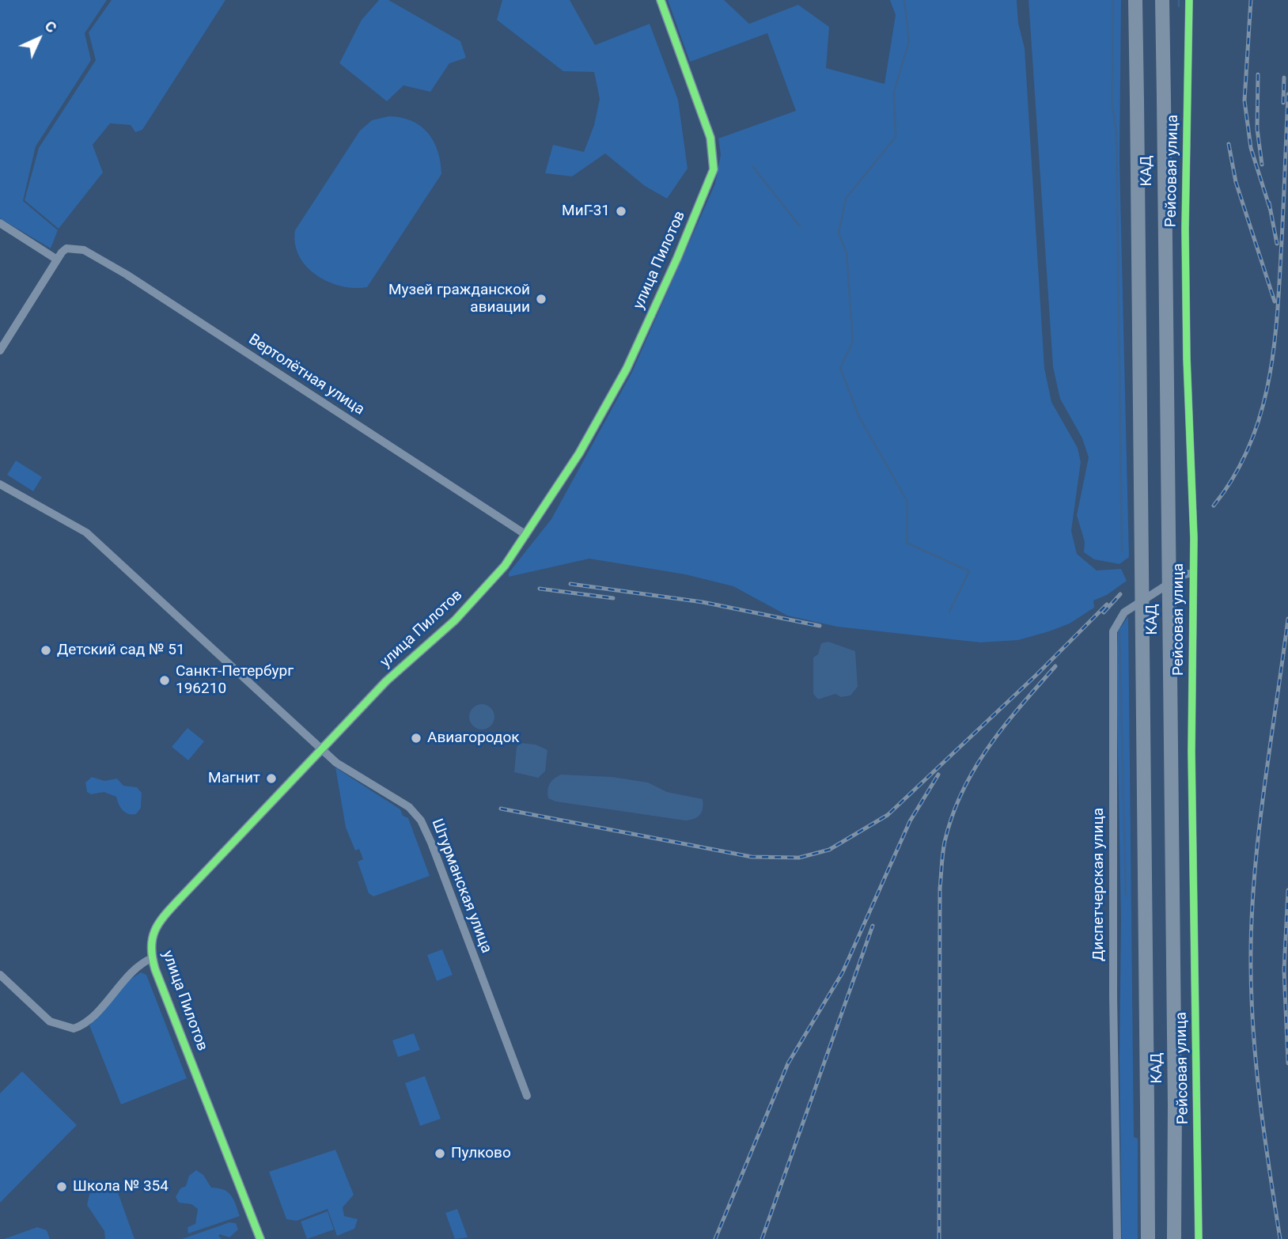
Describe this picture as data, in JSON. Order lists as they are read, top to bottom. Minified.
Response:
{"streets":{"highway":["КАД"],"street":["Рейсовая улица","улица Пилотов","Вертолётная улица","Диспетчерская улица","Штурманская улица"]},"crossings":[["Рейсовая улица","Диспетчерская улица"],["улица Пилотов","Вертолётная улица"],["улица Пилотов","Штурманская улица"]],"places":["МиГ-31","Музей гражданской авиации","Детский сад № 51","Санкт-Петербург 196210","Авиагородок","Магнит","Пулково","Школа № 354"],"north":"top right"}
